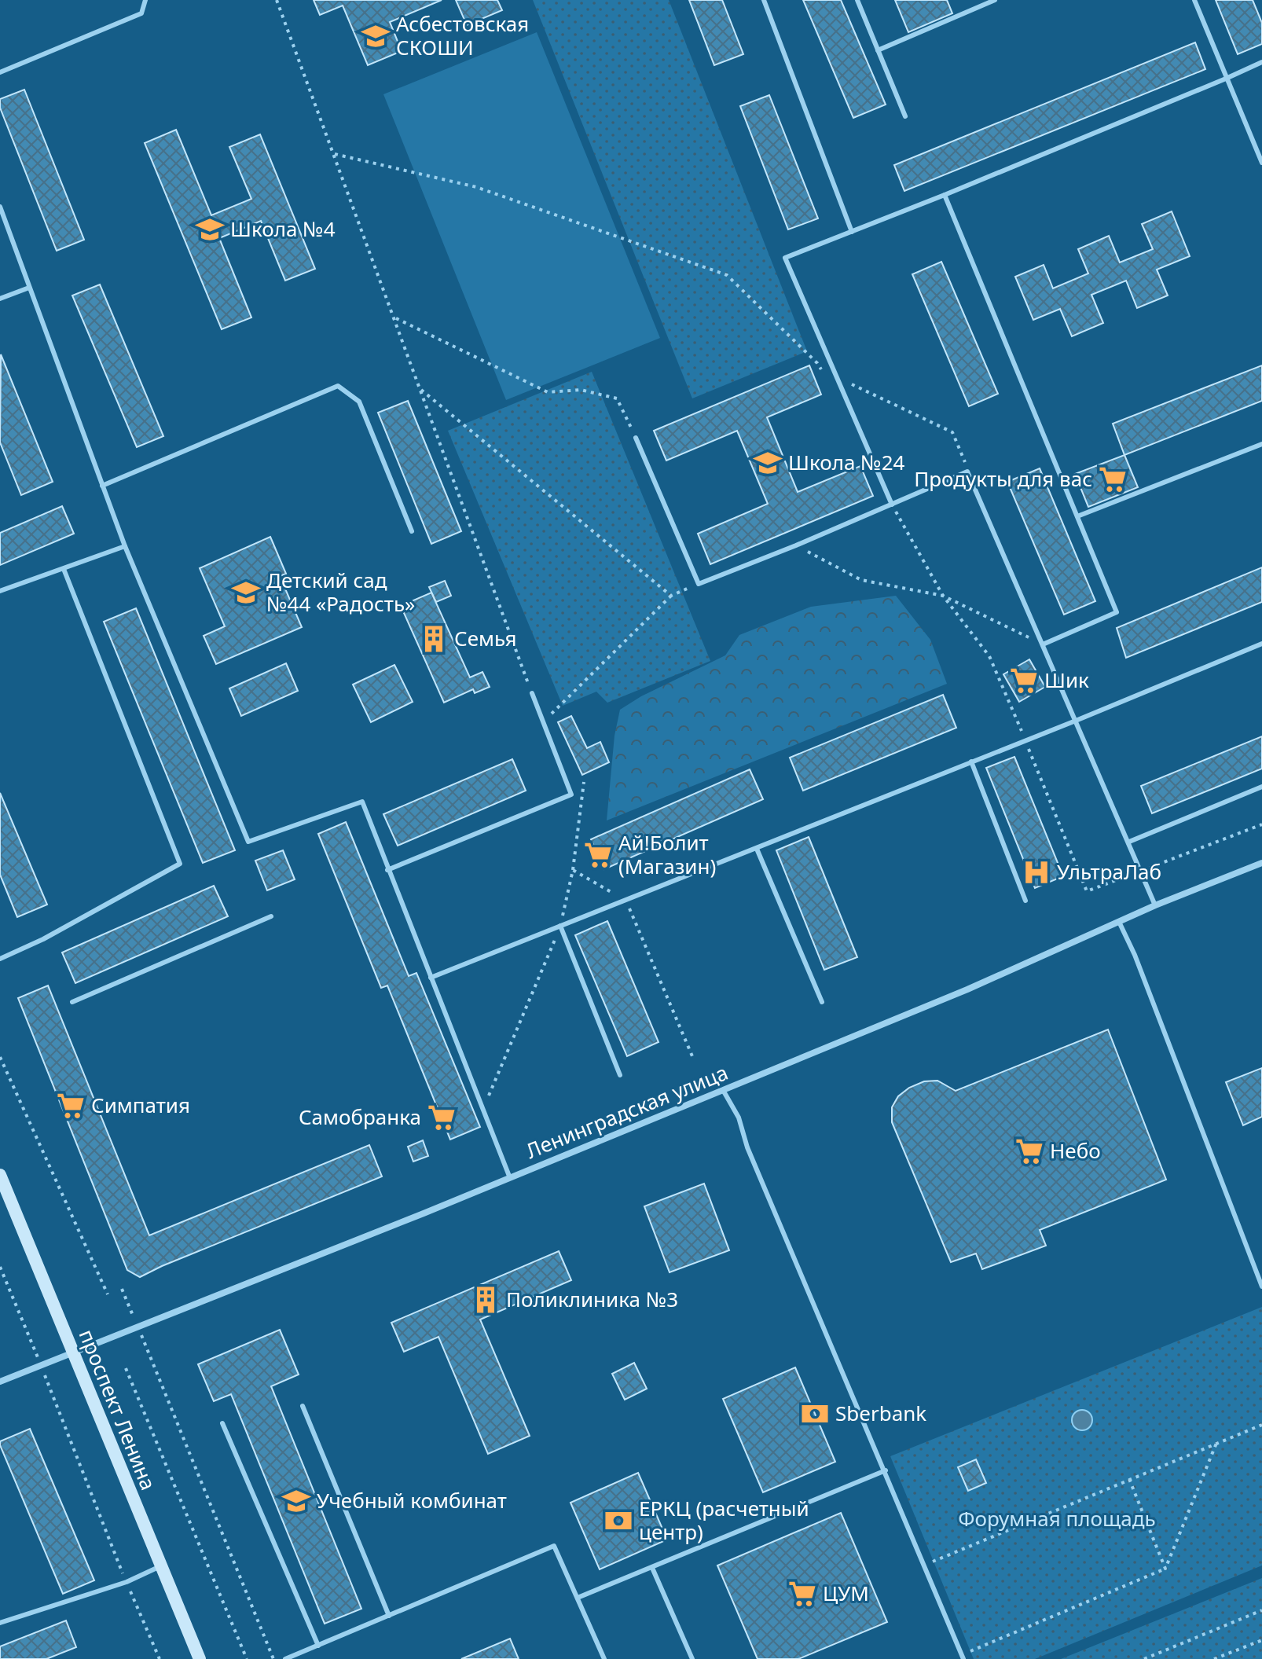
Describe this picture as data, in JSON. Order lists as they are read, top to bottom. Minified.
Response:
{"streets":{"street":["Ленинградская улица","проспект Ленина"]},"crossings":[["Ленинградская улица","проспект Ленина"]],"parks":["Форумная площадь"],"places":{"school or university":["Асбестовская СКОШИ","Школа №4","Школа №24","Детский сад №44 «Радость»","Учебный комбинат"],"supermarket":["Продукты для вас","Шик","Ай!Болит (Магазин)","Симпатия","Самобранка","Небо","ЦУМ"],"building":["Семья","Поликлиника №3"],"hospital":["УльтраЛаб"],"bank":["Sberbank","ЕРКЦ (расчетный центр)"]}}
